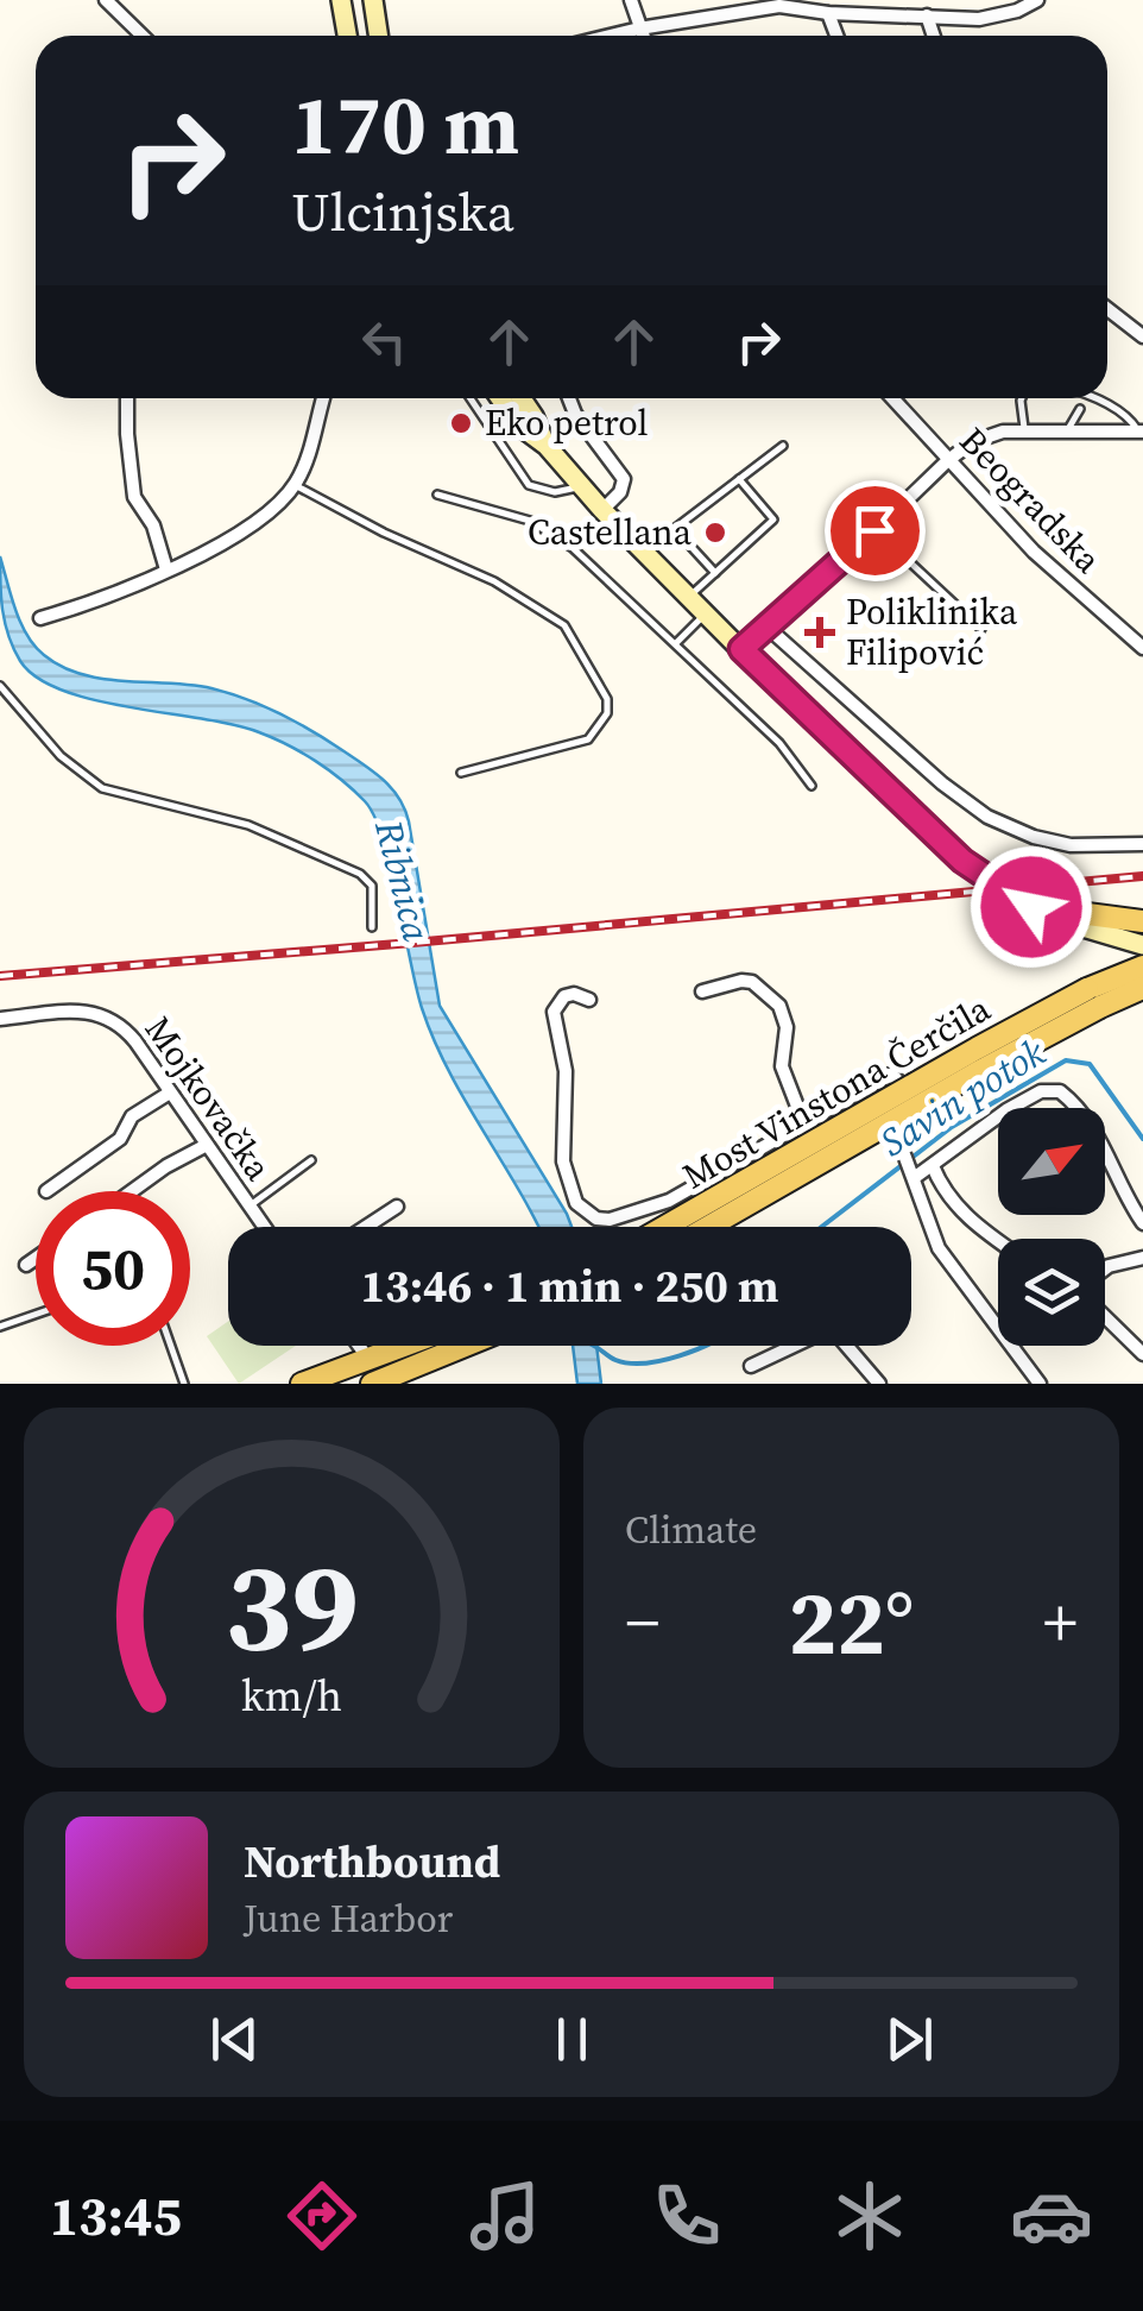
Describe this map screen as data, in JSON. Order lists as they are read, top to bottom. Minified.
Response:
{"streets":{"main road":["Most Vinstona Čerčila"],"street":["Beogradska","Mojkovačka"]},"water":["Ribnica","Savin potok"],"places":{"other":["Eko petrol","Castellana"],"health":["Poliklinika Filipović"]},"north":"top right","page":{"turn":["170 m","Ulcinjska"],"limit":"50","trip":"13:46 · 1 min · 250 m","tile":"Climate","heat":["−","22°","+"],"song":["Northbound","June Harbor"],"tabs":"13:45","gauge":["39","km/h"]}}
